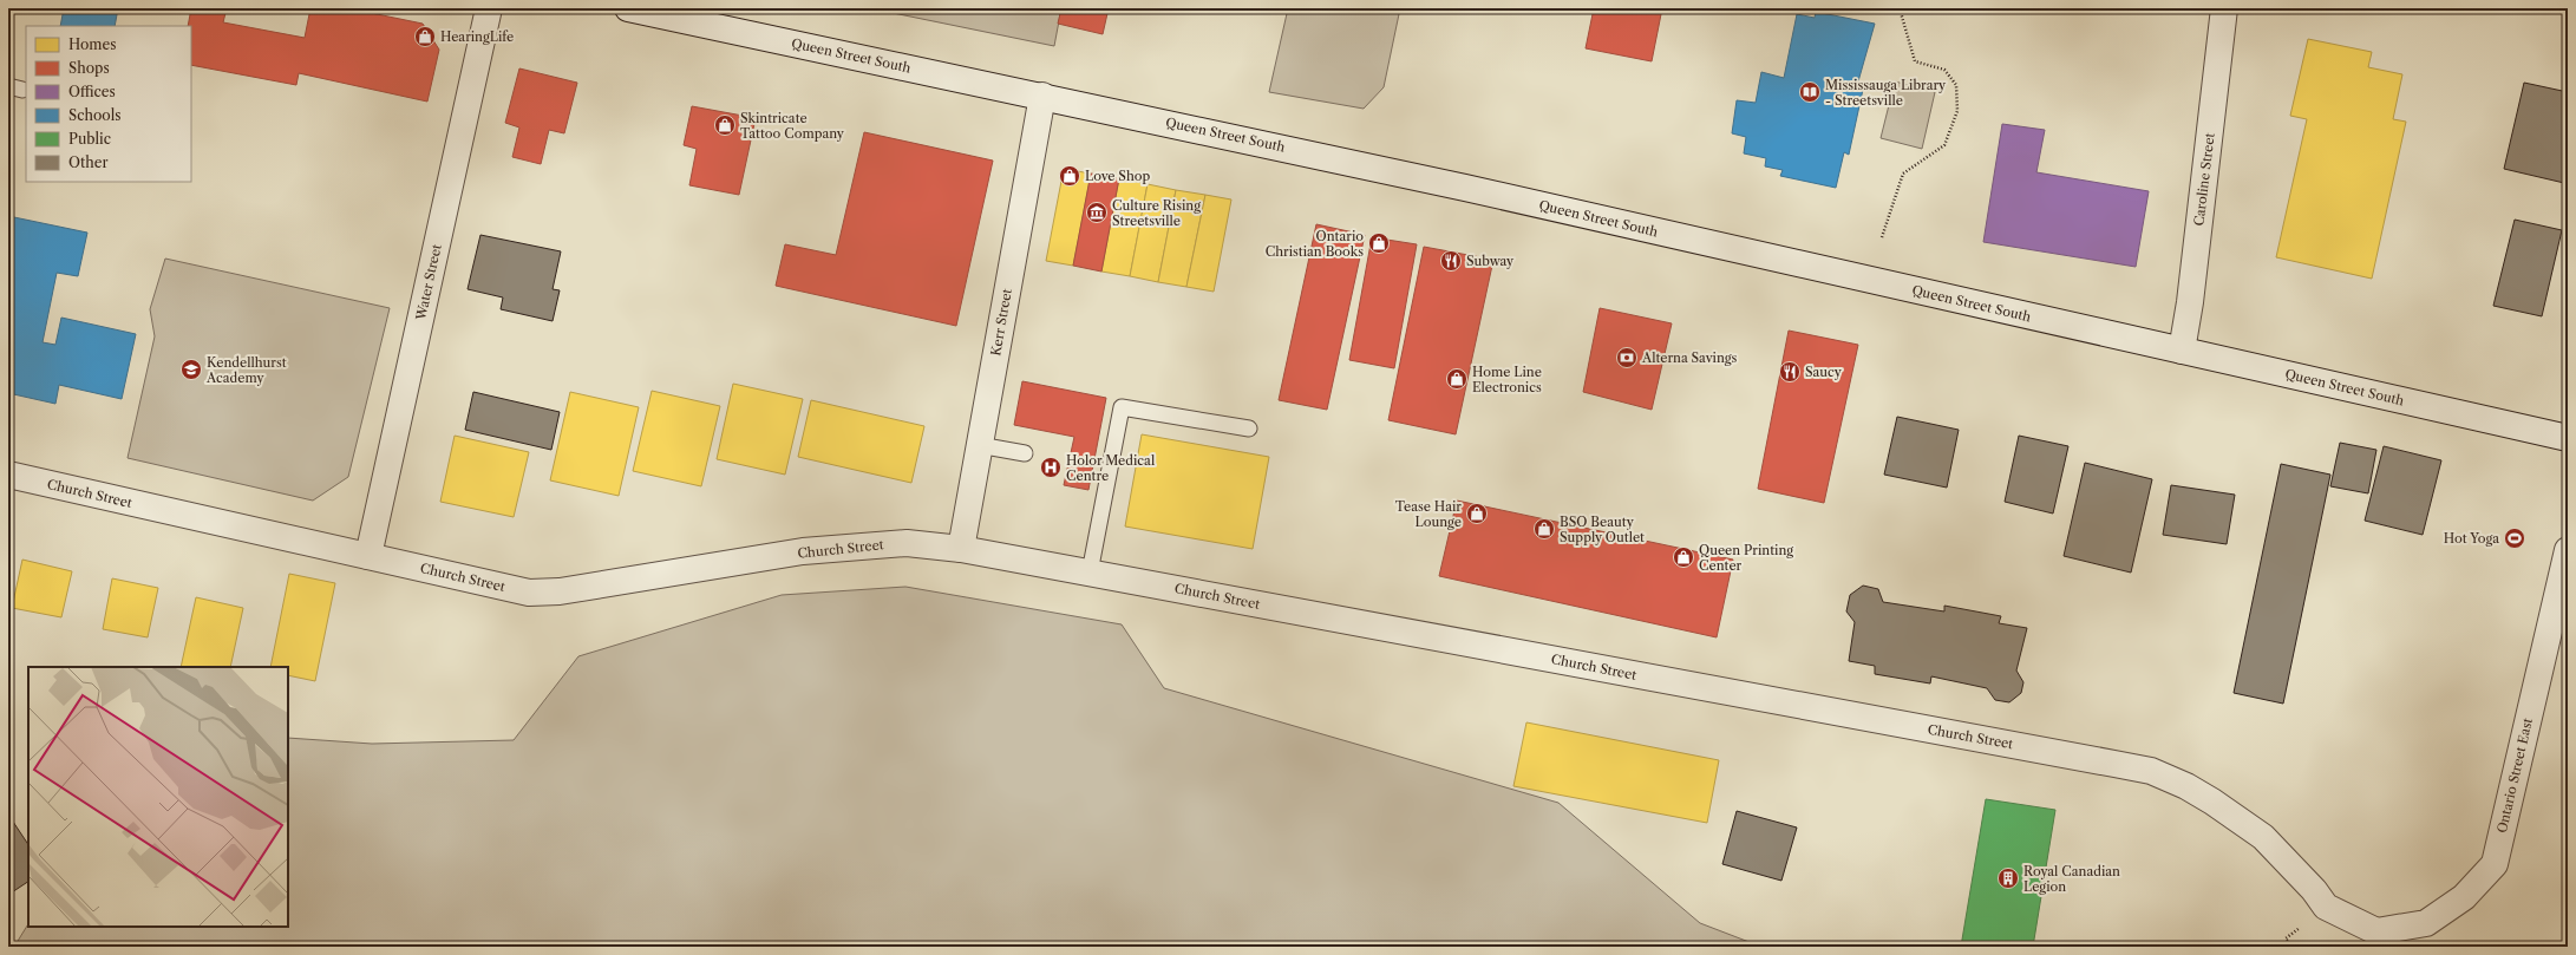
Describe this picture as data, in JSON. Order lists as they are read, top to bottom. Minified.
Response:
{"streets":{"street":["Queen Street South","Caroline Street","Water Street","Kerr Street","Church Street","Ontario Street East"]},"crossings":[["Queen Street South","Caroline Street"],["Queen Street South","Kerr Street"],["Water Street","Church Street"],["Kerr Street","Church Street"],["Church Street","Ontario Street East"]],"places":{"shop":["HearingLife","Skintricate Tattoo Company","Love Shop","Ontario Christian Books","Home Line Electronics","Tease Hair Lounge","BSO Beauty Supply Outlet","Queen Printing Center"],"library":["Mississauga Library - Streetsville"],"museum":["Culture Rising Streetsville"],"restaurant":["Subway","Saucy"],"bank":["Alterna Savings"],"school or university":["Kendellhurst Academy"],"hospital":["Holor Medical Centre"],"sports":["Hot Yoga"],"building":["Royal Canadian Legion"]},"legend":["Homes","Shops","Offices","Schools","Public","Other"]}
